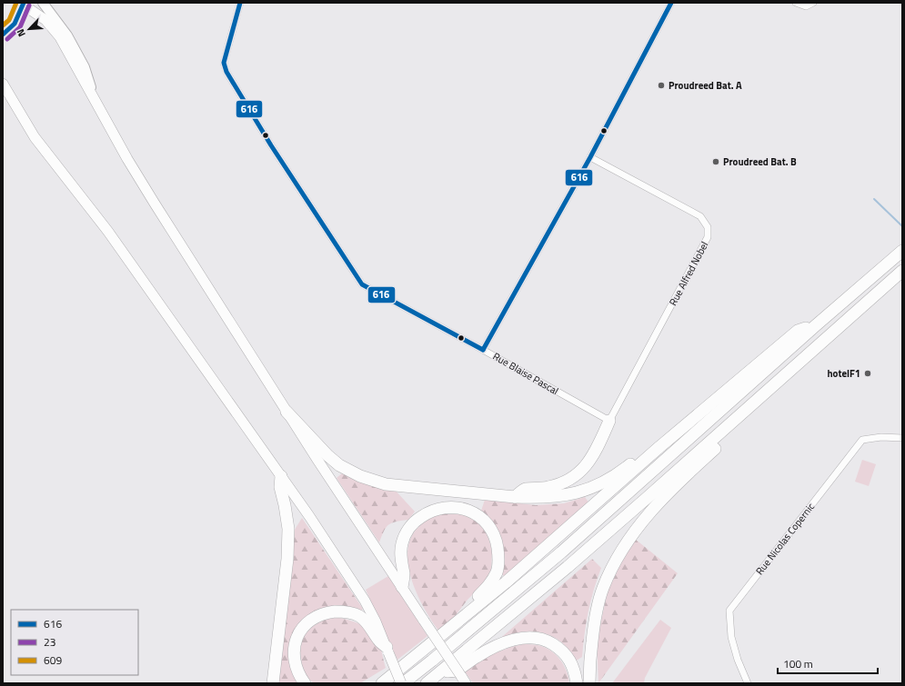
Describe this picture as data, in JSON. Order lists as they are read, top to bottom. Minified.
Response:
{"streets":{"street":["Rue Alfred Nobel","Rue Blaise Pascal","Rue Nicolas Copernic"]},"crossings":[["Rue Alfred Nobel","Rue Blaise Pascal"]],"places":["Proudreed Bat. A","Proudreed Bat. B","hotelF1"],"lines":["transit line 616","transit line 609","transit line 23"],"legend":["616","23","609"],"scale_bar":"100 m","north":"bottom left"}
